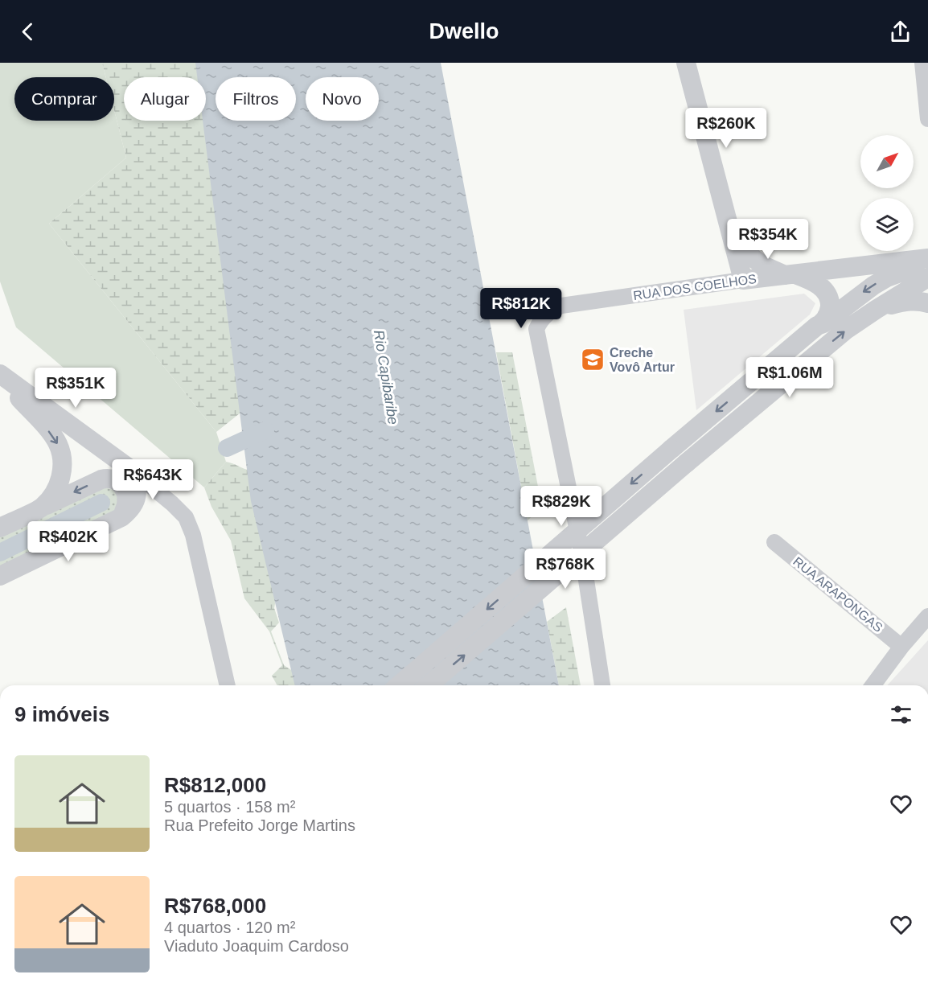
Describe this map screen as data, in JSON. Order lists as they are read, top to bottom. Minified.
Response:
{"streets":{"street":["RUA DOS COELHOS","RUA ARAPONGAS"]},"water":["Rio Capibaribe"],"places":{"school or university":["Creche Vovô Artur"]},"north":"top right","page":{"header":"Dwello","chip":["Comprar","Alugar","Filtros","Novo"],"price":["R$260K","R$354K","R$812K","R$1.06M","R$351K","R$643K","R$829K","R$402K","R$768K"],"heading":"9 imóveis","list":[{"name":"R$812,000","note":"5 quartos · 158 m² · Rua Prefeito Jorge Martins"},{"name":"R$768,000","note":"4 quartos · 120 m² · Viaduto Joaquim Cardoso"}]}}
